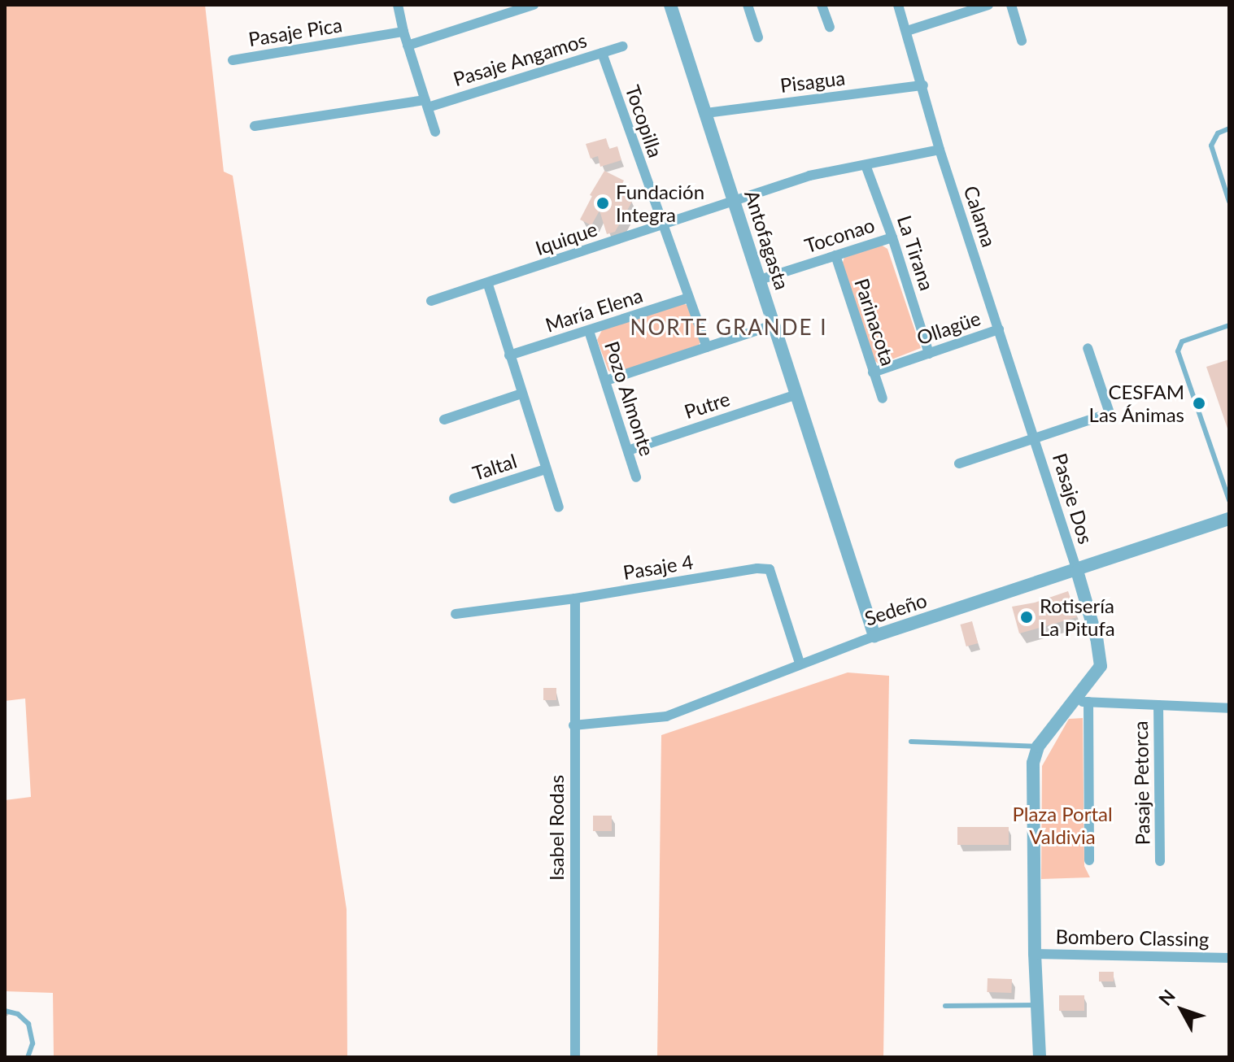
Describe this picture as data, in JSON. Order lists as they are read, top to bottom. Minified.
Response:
{"streets":{"street":["Pasaje Pica","Pasaje Angamos","Pisagua","Tocopilla","Calama","Toconao","Iquique","Antofagasta","La Tirana","María Elena","Parinacota","Ollagüe","Pozo Almonte","Putre","Taltal","Pasaje Dos","Pasaje 4","Sedeño","Pasaje Petorca","Isabel Rodas","Bombero Classing"]},"crossings":[["Pasaje Angamos","Tocopilla"],["Pisagua","Calama"],["Pisagua","Antofagasta"],["Tocopilla","Iquique"],["Tocopilla","María Elena"],["Calama","Iquique"],["Calama","Ollagüe"],["Calama","Pasaje Dos"],["Toconao","Antofagasta"],["Toconao","La Tirana"],["Toconao","Parinacota"],["Iquique","Antofagasta"],["Iquique","La Tirana"],["Antofagasta","Putre"],["Antofagasta","Sedeño"],["La Tirana","Ollagüe"],["María Elena","Pozo Almonte"],["Parinacota","Ollagüe"],["Pozo Almonte","Putre"],["Pasaje Dos","Sedeño"],["Pasaje 4","Sedeño"],["Pasaje 4","Isabel Rodas"],["Sedeño","Isabel Rodas"]],"districts":["NORTE GRANDE I"],"parks":["Plaza Portal Valdivia"],"places":["Fundación Integra","CESFAM Las Ánimas","Rotisería La Pitufa"],"north":"top left"}
